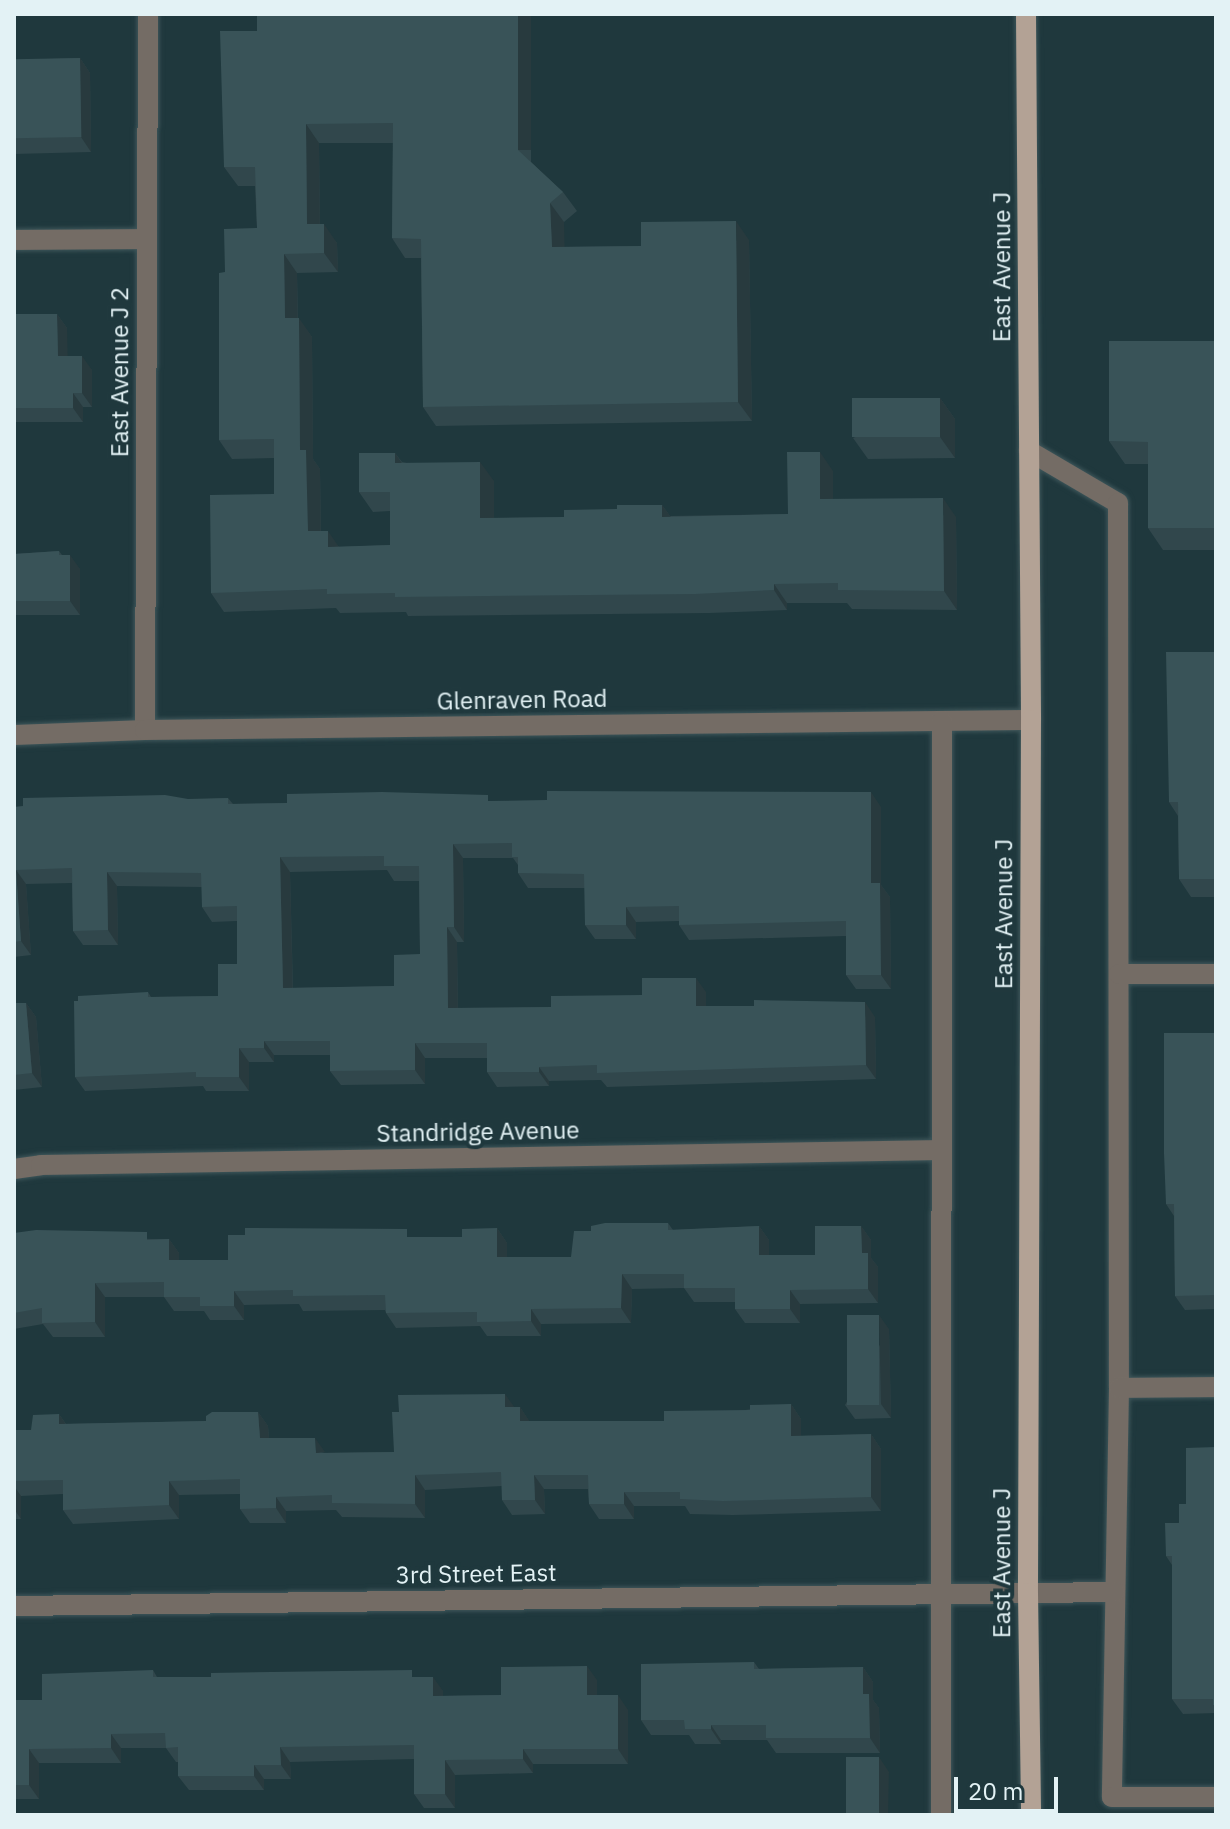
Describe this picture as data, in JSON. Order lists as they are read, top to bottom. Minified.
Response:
{"streets":{"main road":["East Avenue J"],"street":["East Avenue J 2","Glenraven Road","Standridge Avenue","3rd Street East"]},"crossings":[["East Avenue J","Glenraven Road"],["East Avenue J","3rd Street East"],["East Avenue J 2","Glenraven Road"]],"scale_bar":"20 m"}
